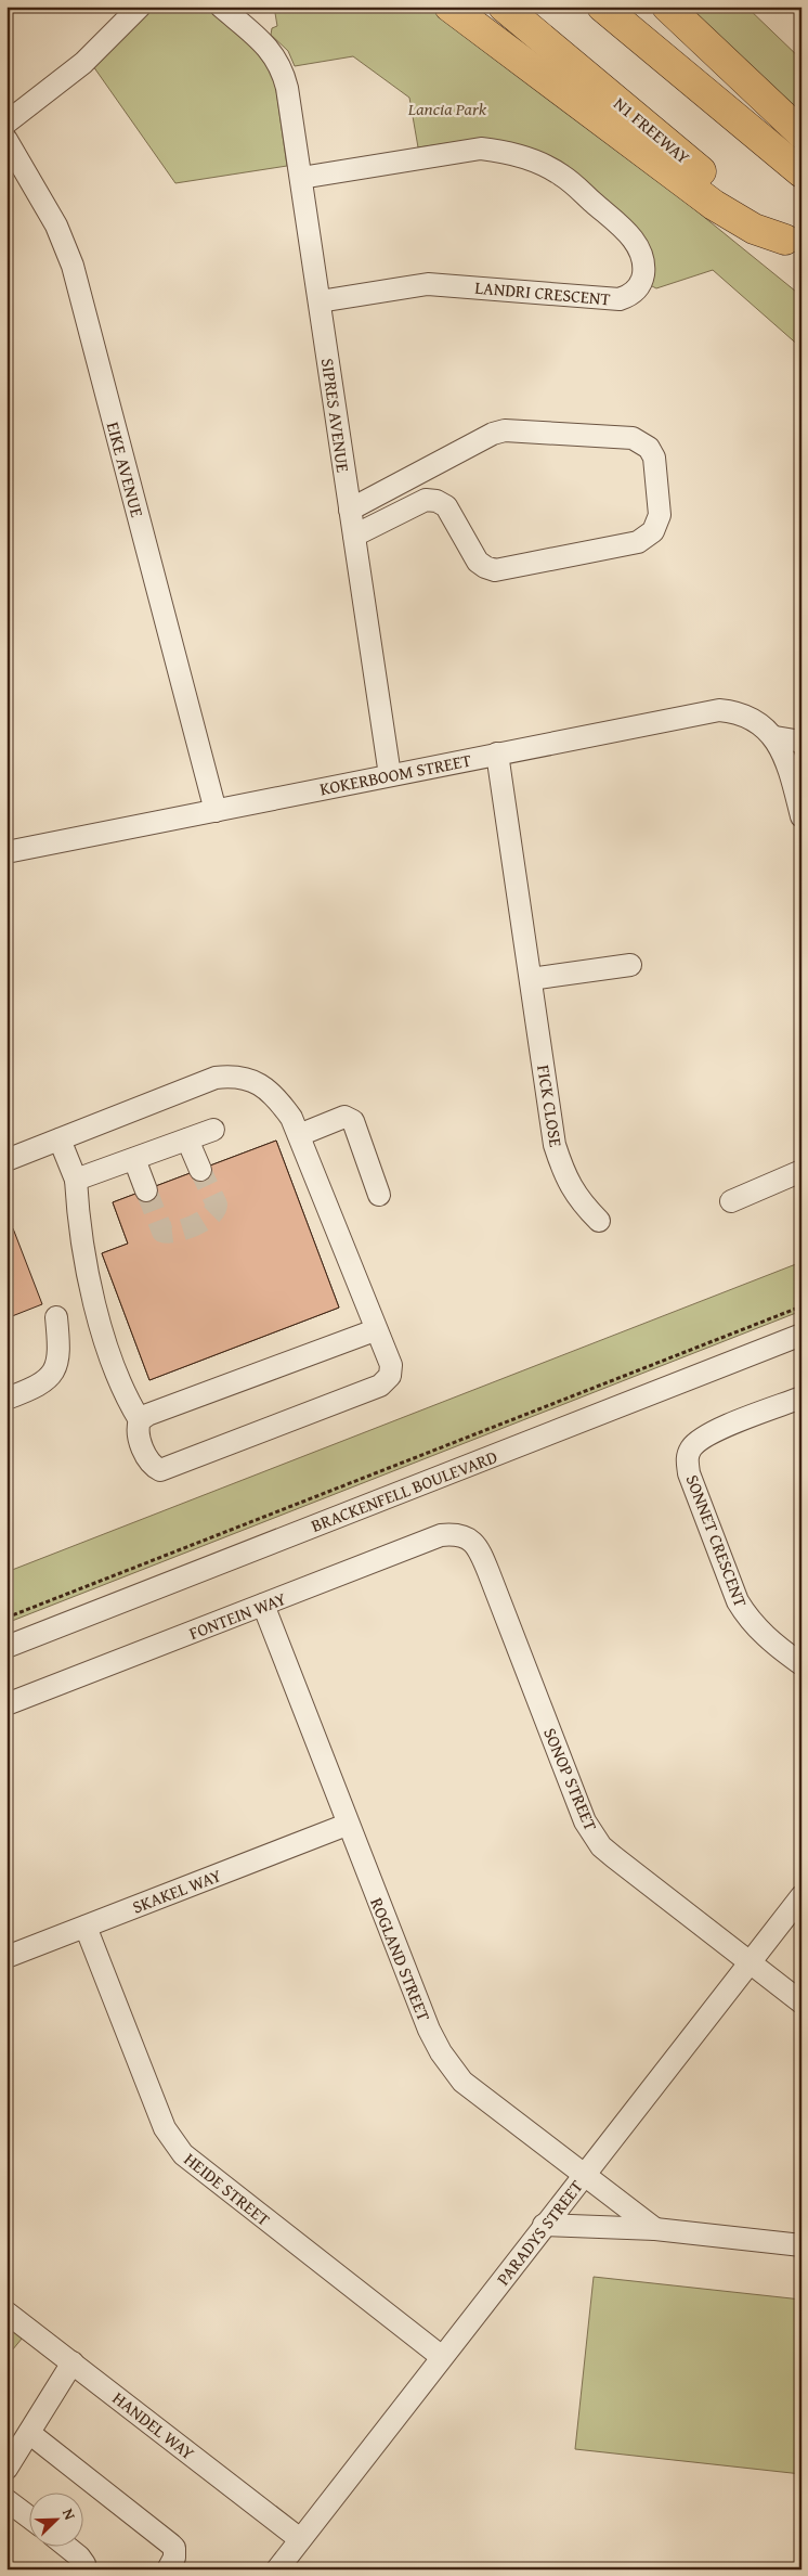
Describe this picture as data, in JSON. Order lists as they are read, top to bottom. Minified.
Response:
{"streets":{"highway":["N1 FREEWAY"],"street":["LANDRI CRESCENT","SIPRES AVENUE","EIKE AVENUE","KOKERBOOM STREET","FICK CLOSE","BRACKENFELL BOULEVARD","SONNET CRESCENT","FONTEIN WAY","SONOP STREET","SKAKEL WAY","ROGLAND STREET","HEIDE STREET","PARADYS STREET","HANDEL WAY"]},"crossings":[["LANDRI CRESCENT","SIPRES AVENUE"],["SIPRES AVENUE","KOKERBOOM STREET"],["EIKE AVENUE","KOKERBOOM STREET"],["KOKERBOOM STREET","FICK CLOSE"],["FONTEIN WAY","SONOP STREET"],["FONTEIN WAY","ROGLAND STREET"],["SONOP STREET","PARADYS STREET"],["SKAKEL WAY","ROGLAND STREET"],["SKAKEL WAY","HEIDE STREET"],["ROGLAND STREET","PARADYS STREET"],["HEIDE STREET","PARADYS STREET"],["PARADYS STREET","HANDEL WAY"]],"parks":["Lancia Park"],"north":"top right"}
